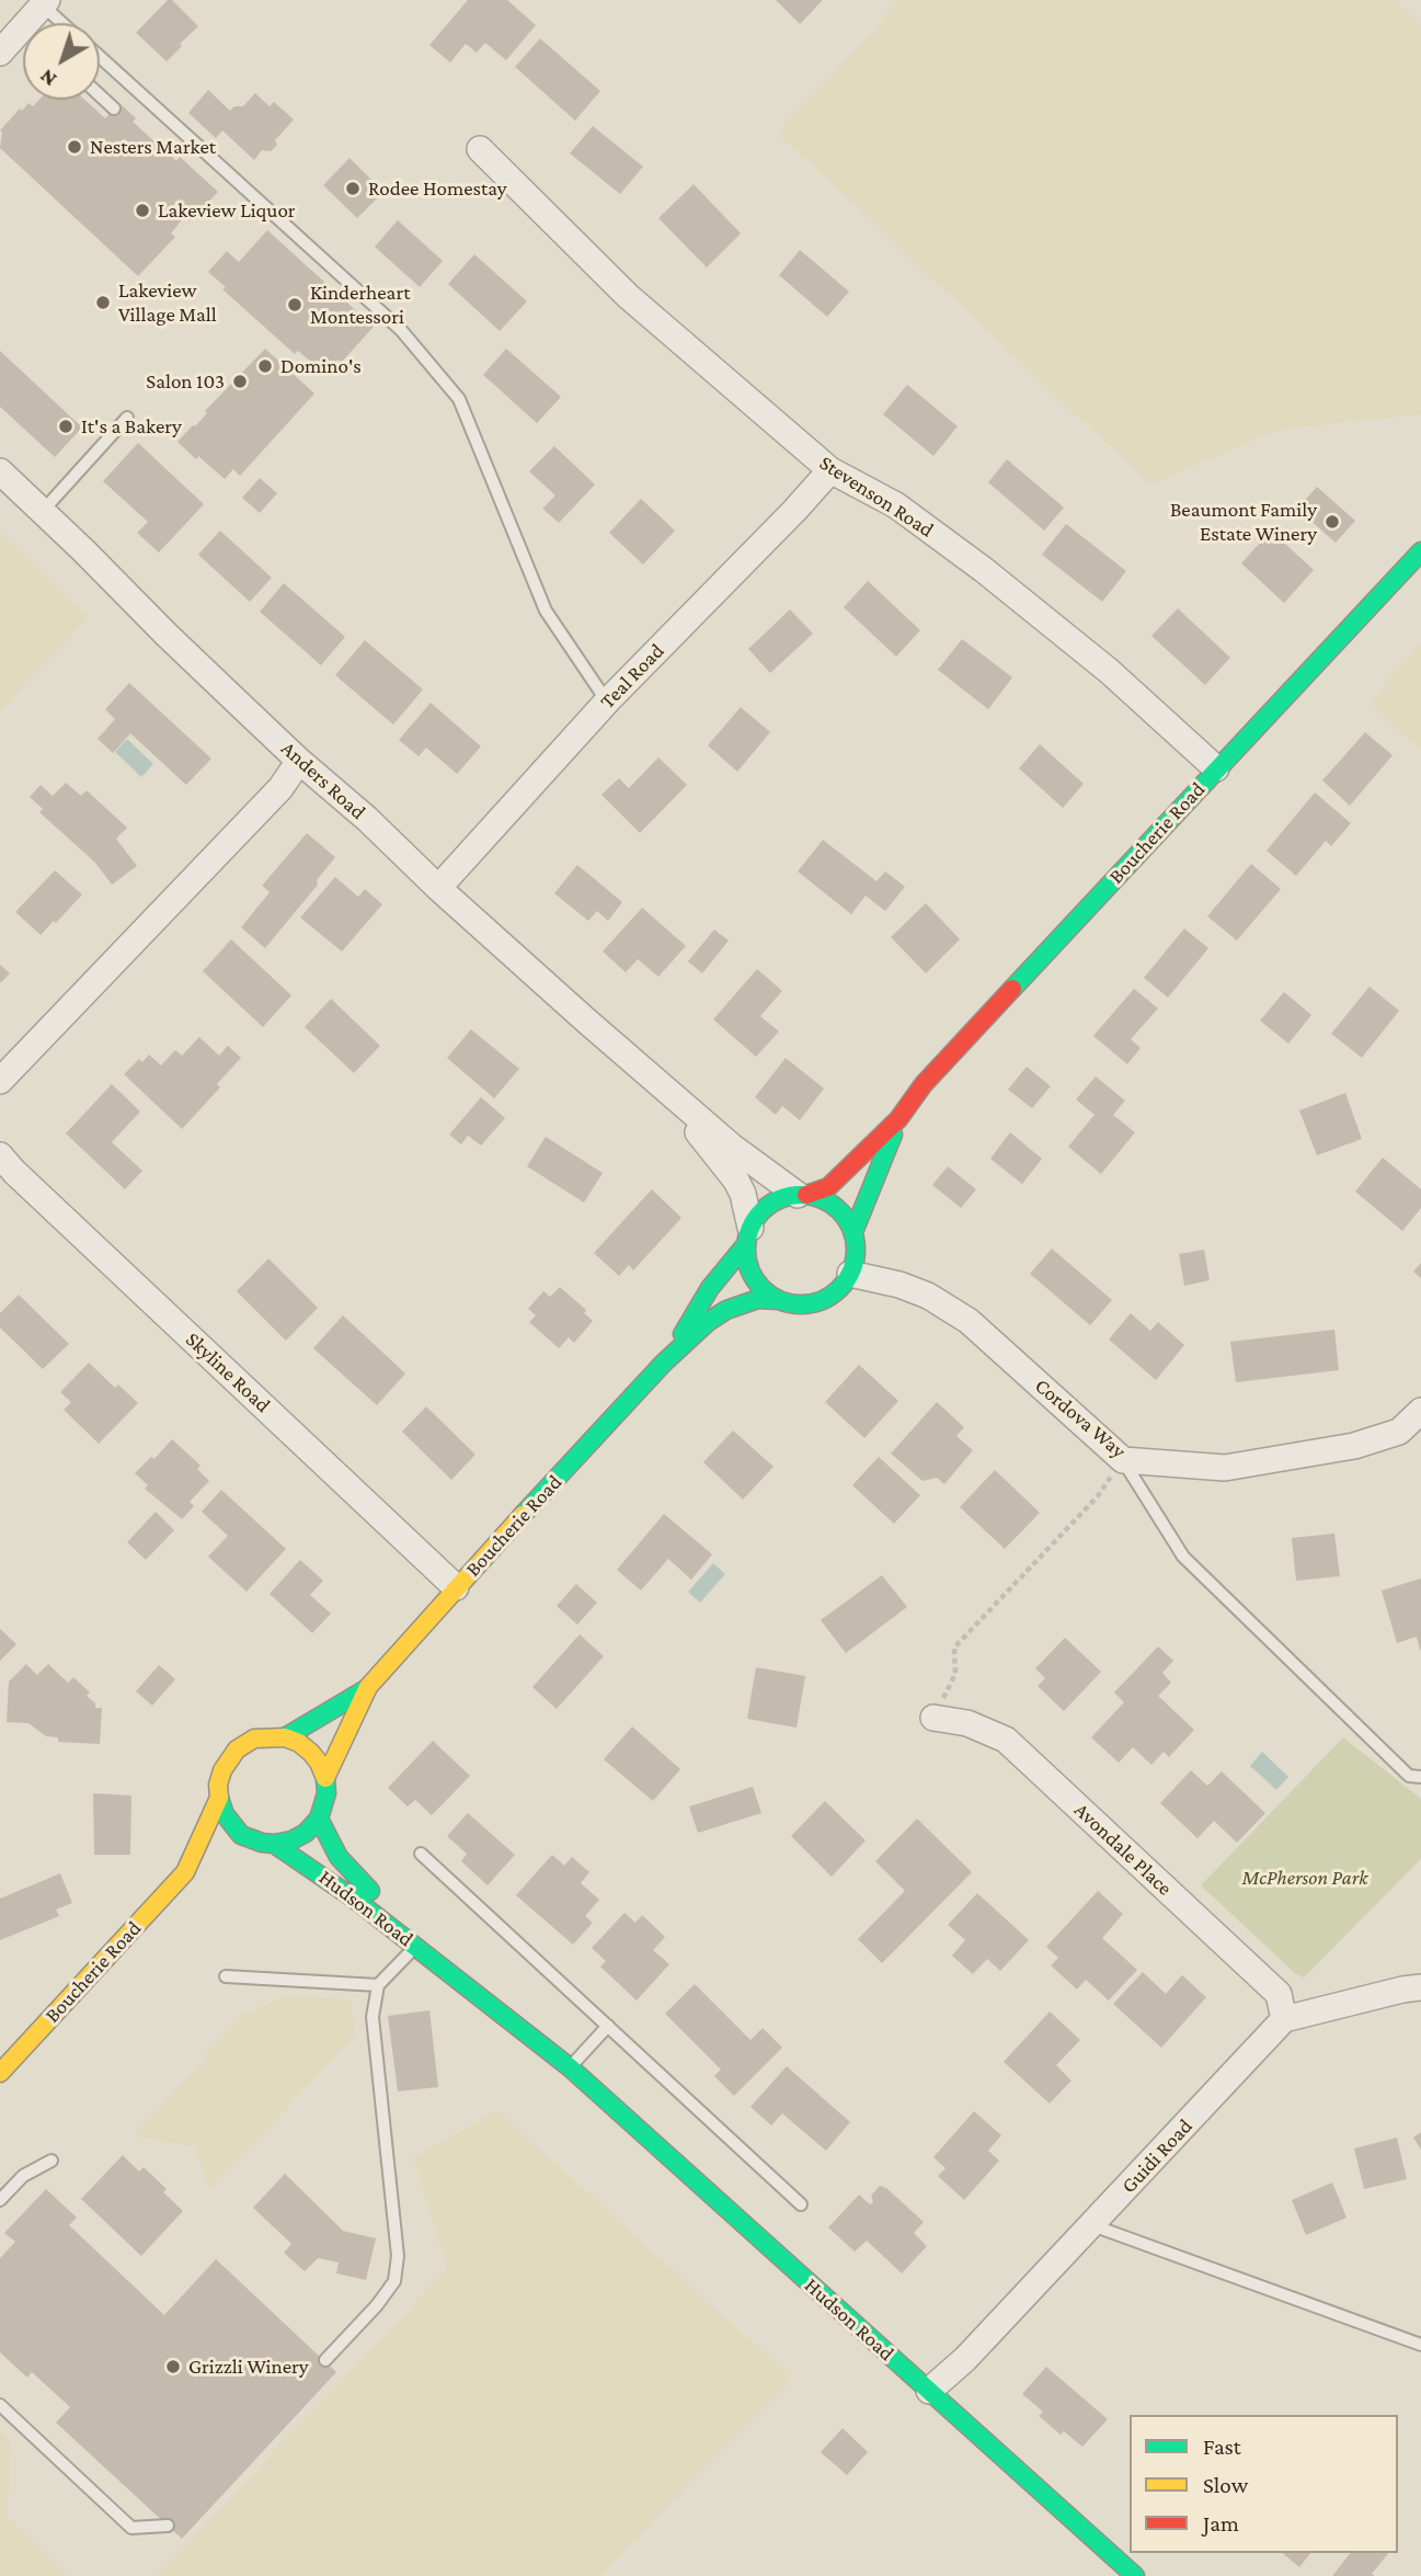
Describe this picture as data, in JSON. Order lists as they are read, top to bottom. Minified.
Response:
{"streets":{"main road":["Boucherie Road","Hudson Road"],"street":["Stevenson Road","Teal Road","Anders Road","Skyline Road","Cordova Way","Avondale Place","Guidi Road"]},"crossings":[["Stevenson Road","Teal Road"],["Stevenson Road","Boucherie Road"],["Teal Road","Anders Road"],["Anders Road","Boucherie Road"],["Anders Road","Cordova Way"],["Boucherie Road","Skyline Road"],["Boucherie Road","Cordova Way"],["Boucherie Road","Hudson Road"],["Avondale Place","Guidi Road"],["Hudson Road","Guidi Road"]],"parks":["McPherson Park"],"places":["Nesters Market","Rodee Homestay","Lakeview Liquor","Lakeview Village Mall","Kinderheart Montessori","Domino's","Salon 103","It's a Bakery","Beaumont Family Estate Winery","Grizzli Winery"],"legend":["Fast","Slow","Jam"],"north":"bottom left"}
